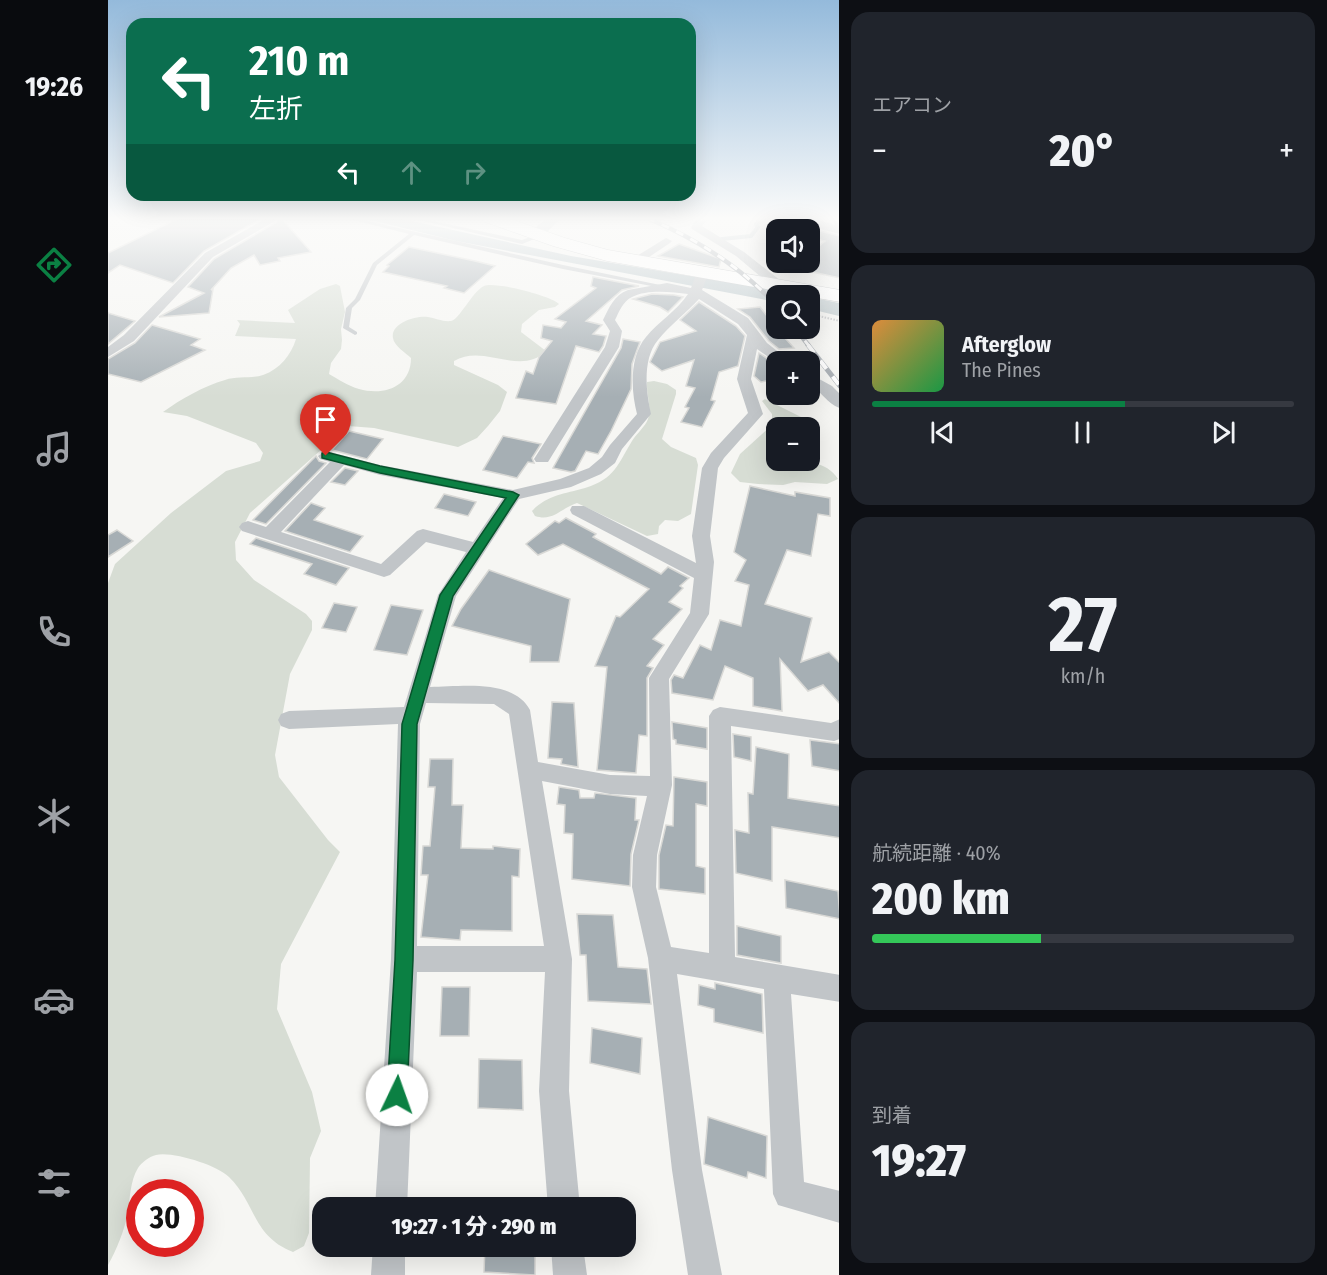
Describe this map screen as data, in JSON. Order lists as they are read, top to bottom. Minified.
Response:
{"page":{"tabs":"19:26","tile":["エアコン",["27","km/h"],["航続距離 · 40%","200 km"],["到着","19:27"]],"turn":["210 m","左折"],"heat":["−","20°","+"],"map_buttons":["+","−"],"song":["Afterglow","The Pines"],"limit":"30","trip":"19:27 · 1 分 · 290 m"}}
